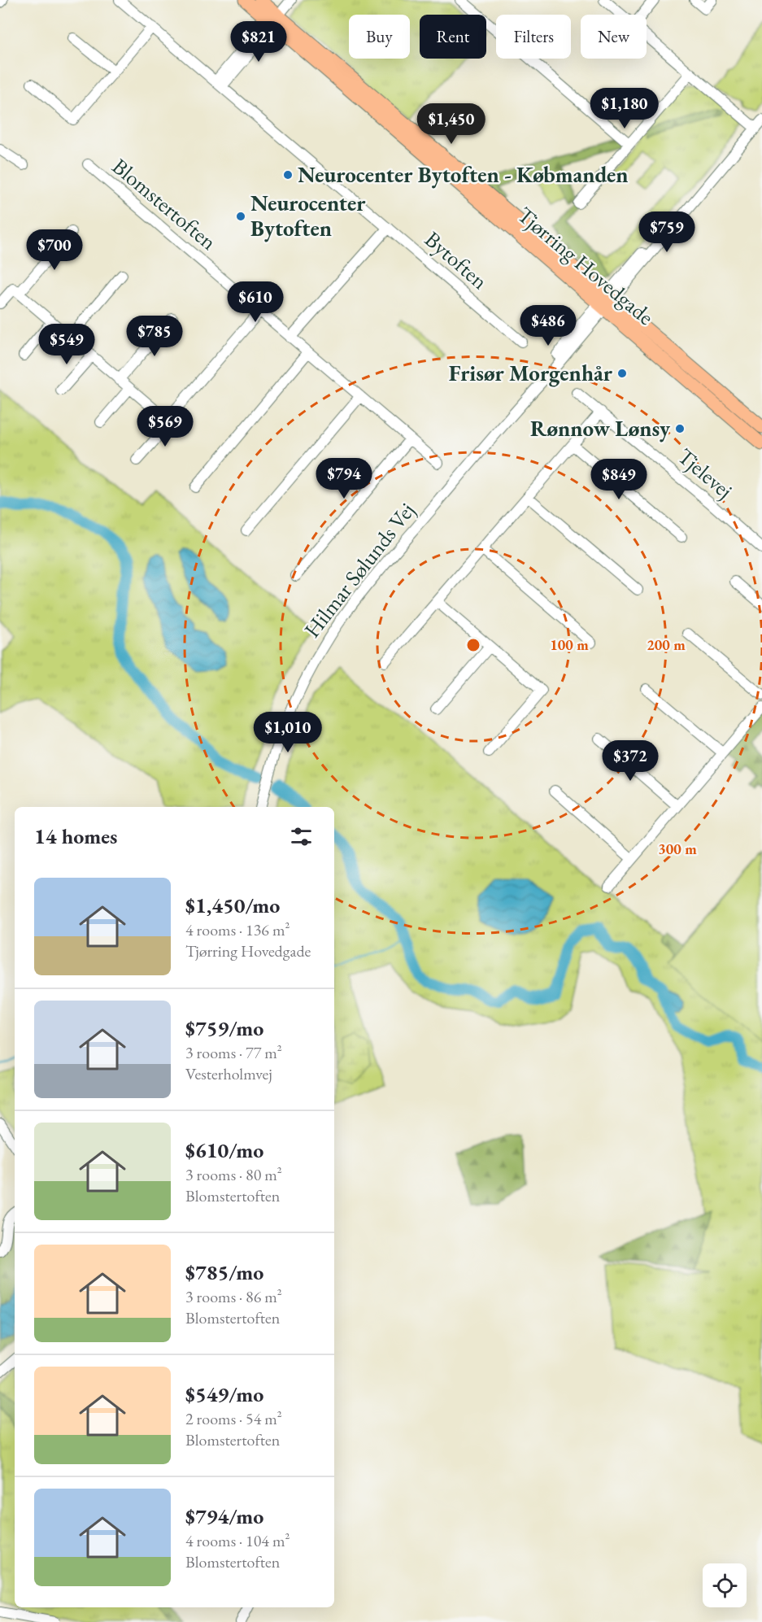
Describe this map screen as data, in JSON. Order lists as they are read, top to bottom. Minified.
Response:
{"streets":{"main road":["Tjørring Hovedgade"],"street":["Blomstertoften","Bytoften","Tjelevej","Hilmar Sølunds Vej"]},"crossings":[["Tjørring Hovedgade","Hilmar Sølunds Vej"]],"places":["Neurocenter Bytoften - Købmanden","Neurocenter Bytoften","Frisør Morgenhår","Rønnow Lønsy"],"page":{"chip":["Buy","Rent","Filters","New"],"price":["$821","$1,180","$1,450","$759","$700","$610","$486","$785","$549","$569","$794","$849","$1,010","$372"],"heading":"14 homes","list":[{"name":"$1,450/mo","note":"4 rooms · 136 m² · Tjørring Hovedgade"},{"name":"$759/mo","note":"3 rooms · 77 m² · Vesterholmvej"},{"name":"$610/mo","note":"3 rooms · 80 m² · Blomstertoften"},{"name":"$785/mo","note":"3 rooms · 86 m² · Blomstertoften"},{"name":"$549/mo","note":"2 rooms · 54 m² · Blomstertoften"},{"name":"$794/mo","note":"4 rooms · 104 m² · Blomstertoften"}]},"rings":["100 m","200 m","300 m"]}
